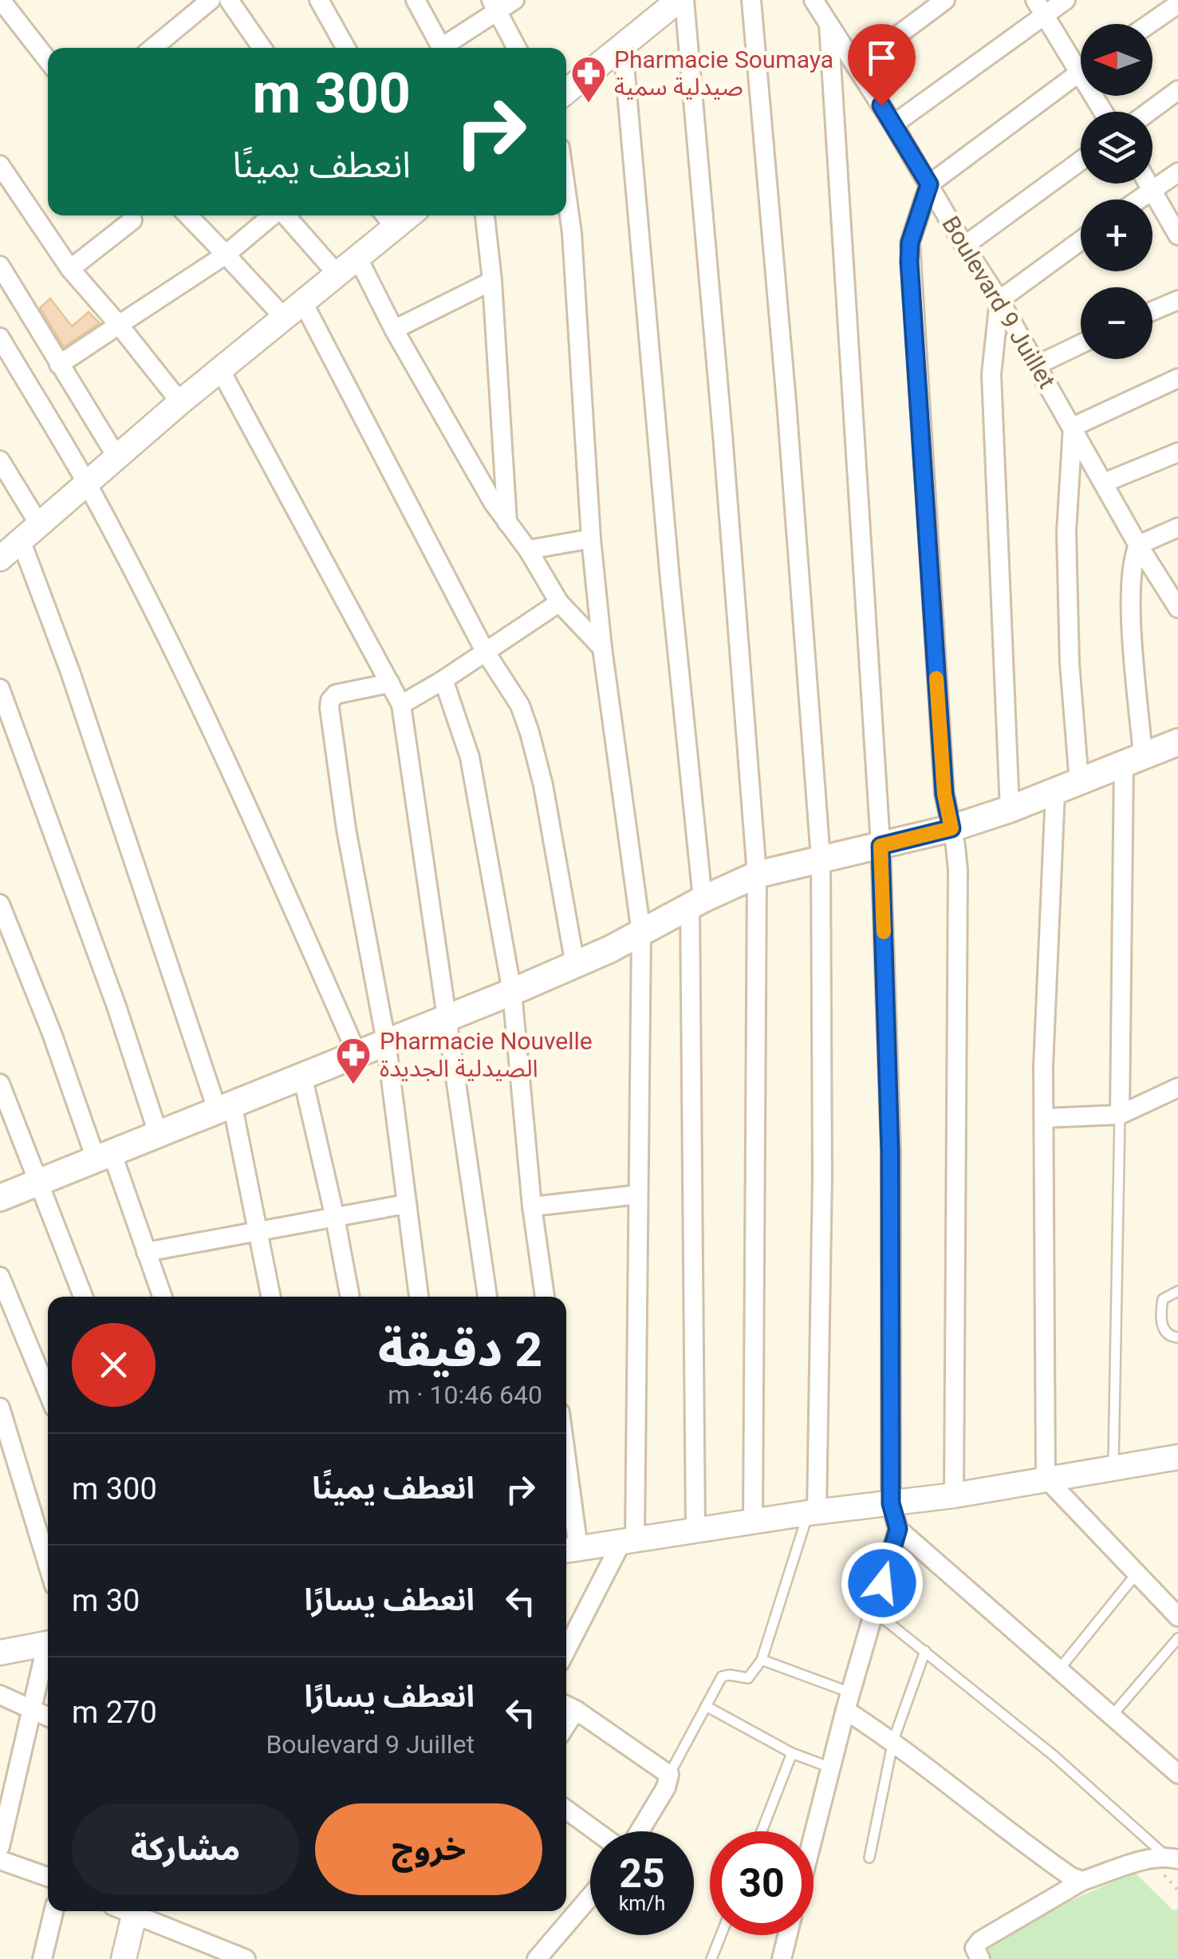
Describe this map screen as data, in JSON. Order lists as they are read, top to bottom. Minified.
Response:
{"streets":{"street":["Boulevard 9 Juillet"]},"places":{"pharmacy":["Pharmacie Soumaya صيدلية سمية","Pharmacie Nouvelle الصيدلية الجديدة"]},"north":"left","page":{"map_buttons":["+","−"],"turn":["300 m","انعطف يمينًا"],"heading":["2 دقيقة","640 m · 10:46"],"list":[{"name":"انعطف يمينًا","value":"300 m"},{"name":"انعطف يسارًا","value":"30 m"},{"name":"انعطف يسارًا","note":"Boulevard 9 Juillet","value":"270 m"}],"buttons":["خروج","مشاركة"],"speed":"25 km/h","limit":"30"}}
